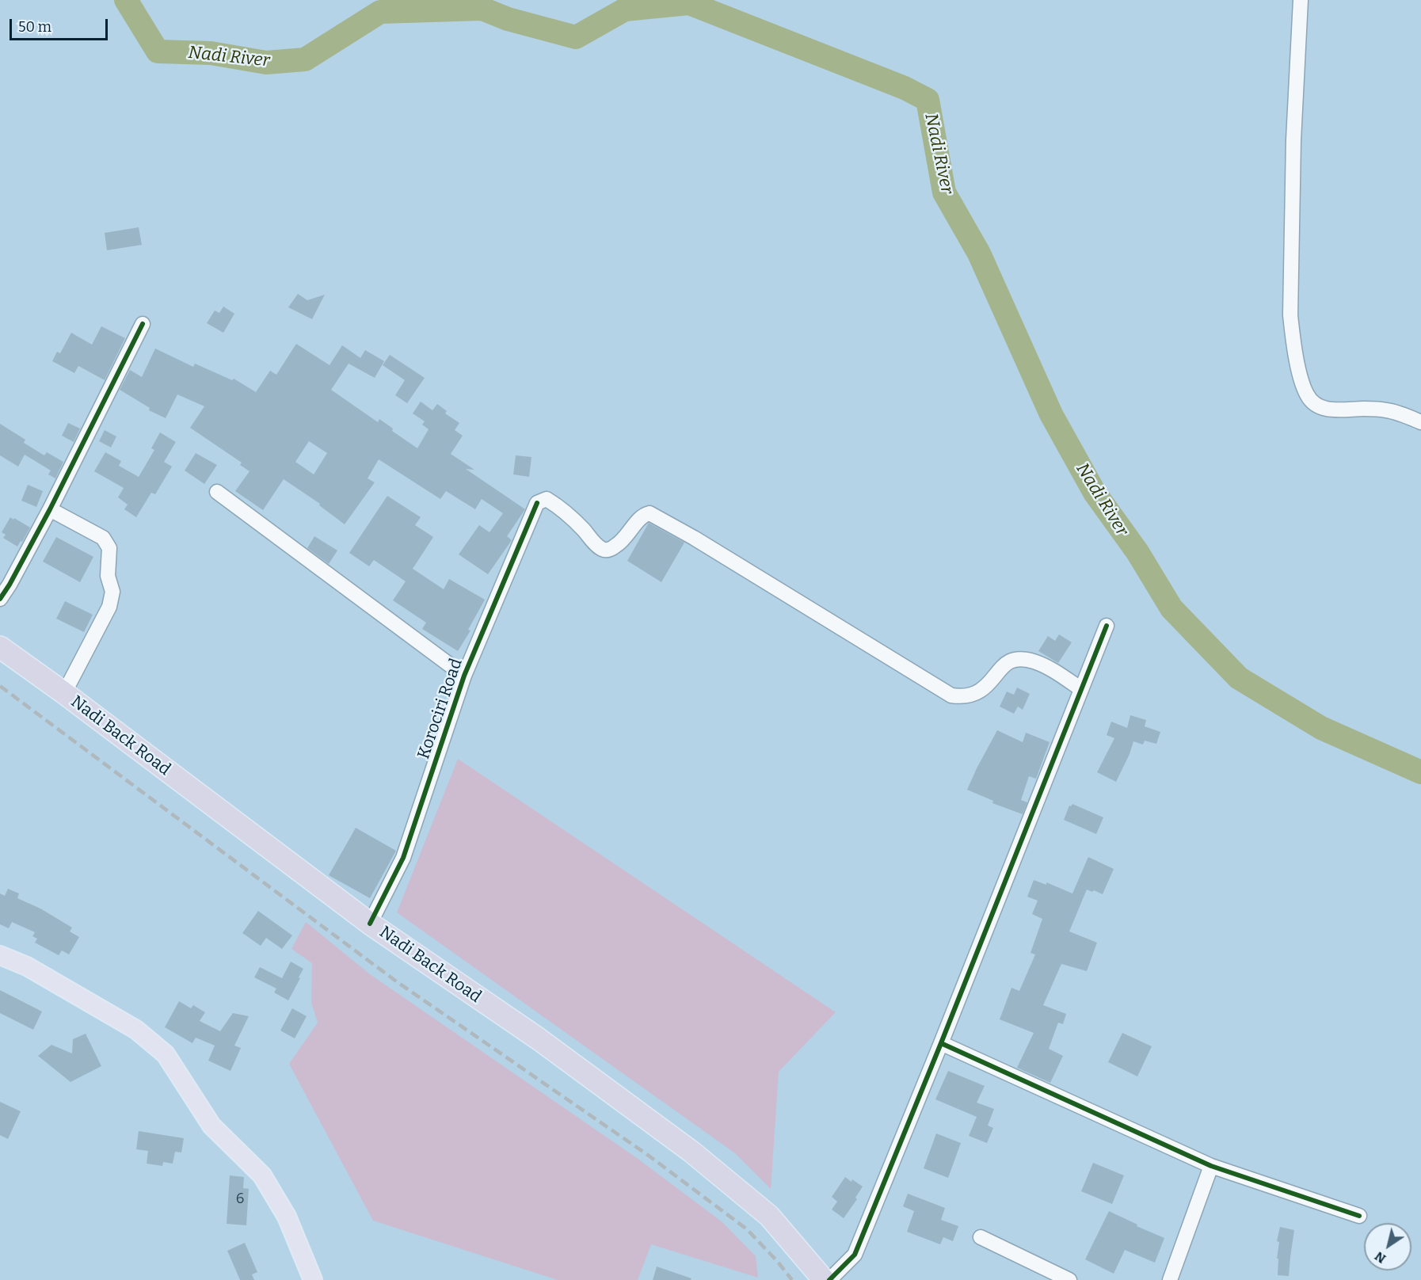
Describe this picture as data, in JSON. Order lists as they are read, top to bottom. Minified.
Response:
{"streets":{"highway":["Nadi Back Road"],"street":["Korociri Road"]},"crossings":[["Korociri Road","Nadi Back Road"]],"water":["Nadi River"],"house_numbers":["6"],"scale_bar":"50 m","north":"bottom left"}
